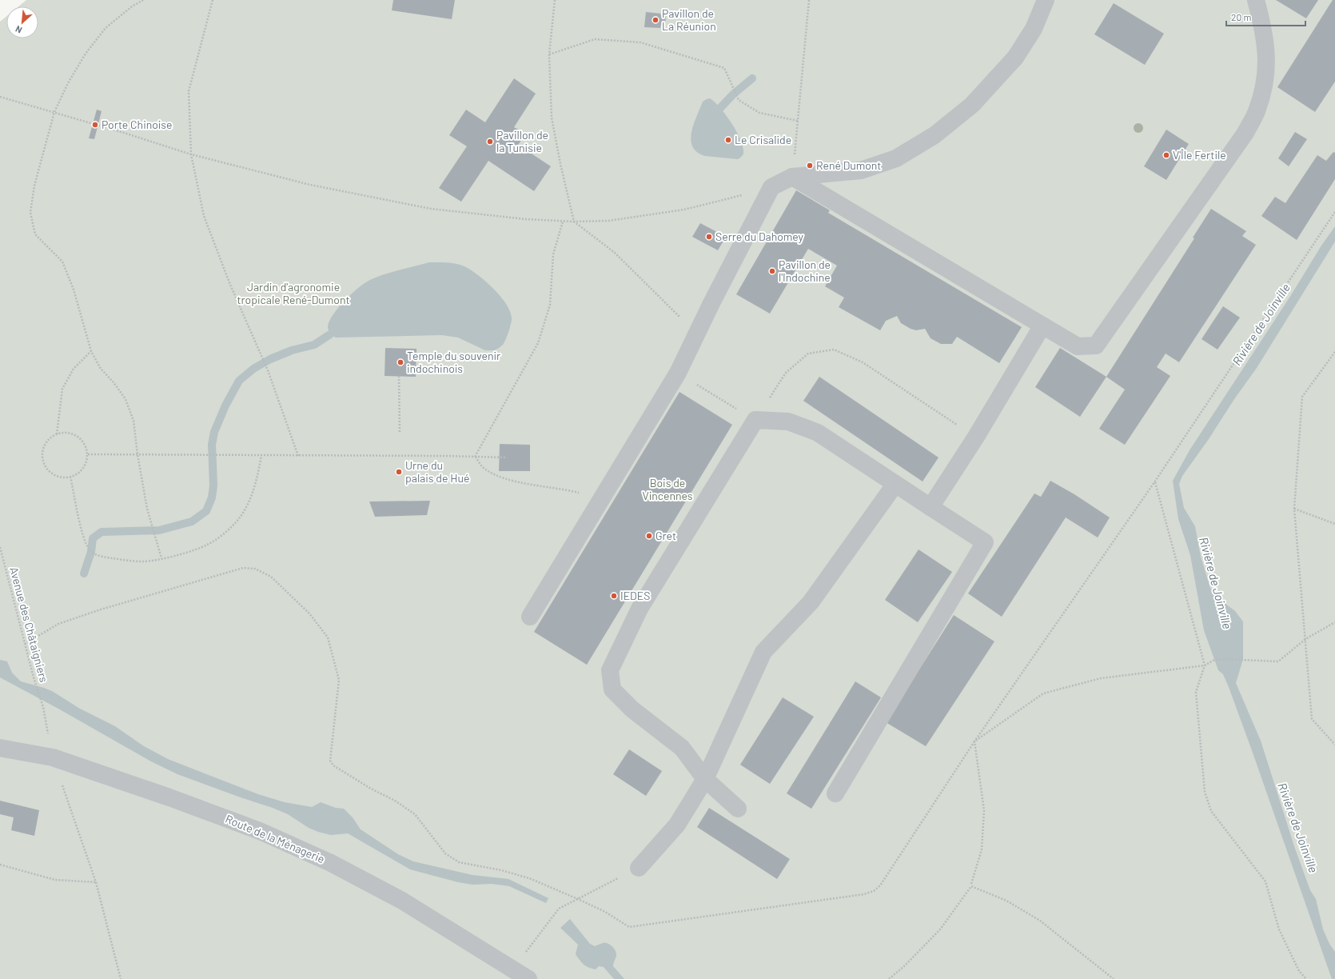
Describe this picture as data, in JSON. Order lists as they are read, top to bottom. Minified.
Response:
{"streets":{"lane":["Route de la Ménagerie"],"path":["Avenue des Châtaigniers"]},"water":["Rivière de Joinville"],"parks":["Jardin d'agronomie tropicale René-Dumont","Bois de Vincennes"],"places":["Pavillon de La Réunion","Porte Chinoise","Le Crisalide","Pavillon de la Tunisie","V'Île Fertile","René Dumont","Serre du Dahomey","Pavillon de l'Indochine","Temple du souvenir indochinois","Urne du palais de Hué","Gret","IEDES"],"scale_bar":"20 m","north":"bottom left"}
